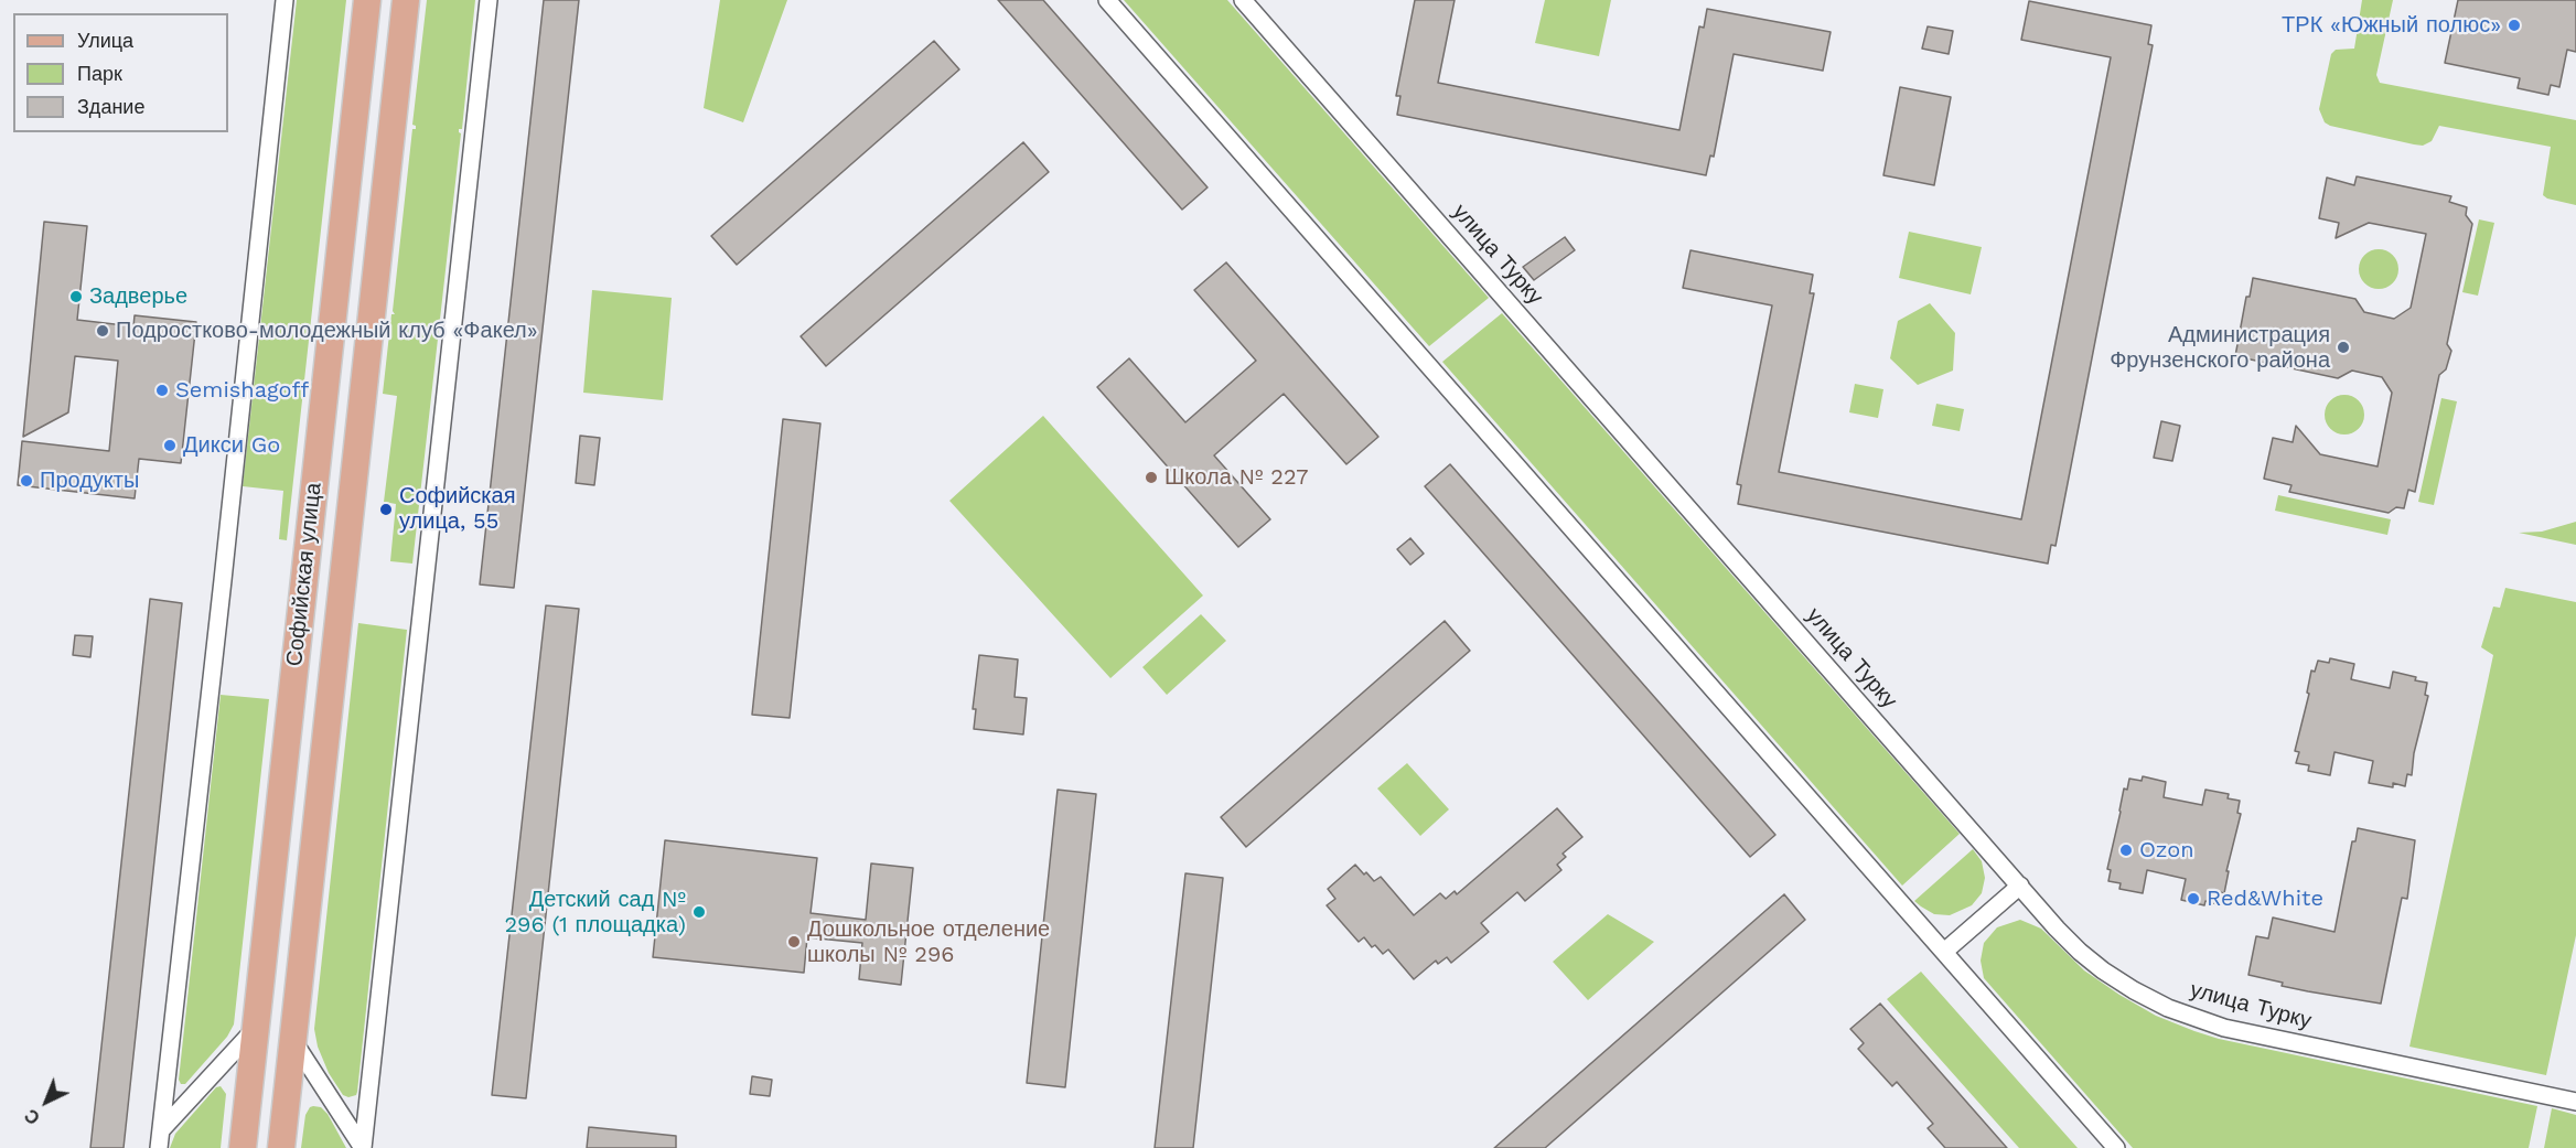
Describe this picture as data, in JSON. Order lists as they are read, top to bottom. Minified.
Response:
{"streets":{"main road":["Софийская улица"],"street":["улица Турку"]},"places":["ТРК «Южный полюс»","Задверье","Подростково-молодежный клуб «Факел»","Администрация Фрунзенского района","Semishagoff","Дикси Go","Школа № 227","Продукты","Софийская улица, 55","Ozon","Red&White","Детский сад № 296 (1 площадка)","Дошкольное отделение школы № 296"],"legend":["Улица","Парк","Здание"],"north":"bottom left"}
